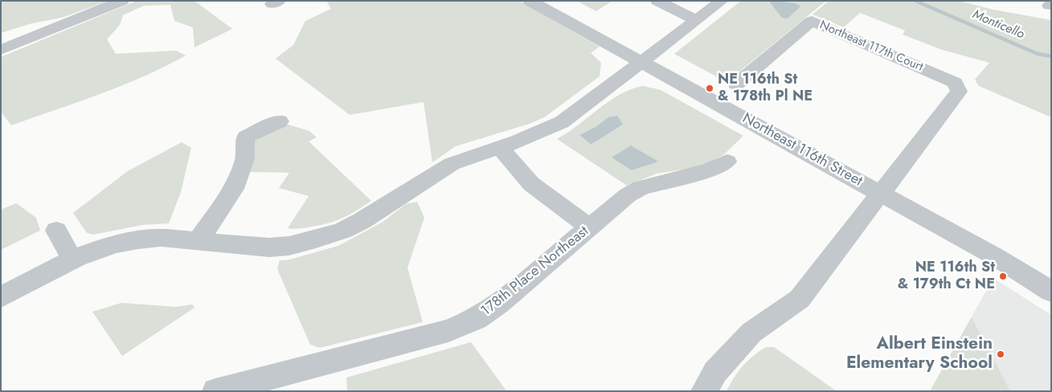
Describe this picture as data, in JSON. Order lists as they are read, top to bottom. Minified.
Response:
{"streets":{"street":["Northeast 117th Court","Northeast 116th Street","178th Place Northeast"]},"crossings":[["Northeast 117th Court","Northeast 116th Street"]],"water":["Monticello"],"places":["NE 116th St & 178th Pl NE","NE 116th St & 179th Ct NE","Albert Einstein Elementary School"]}
